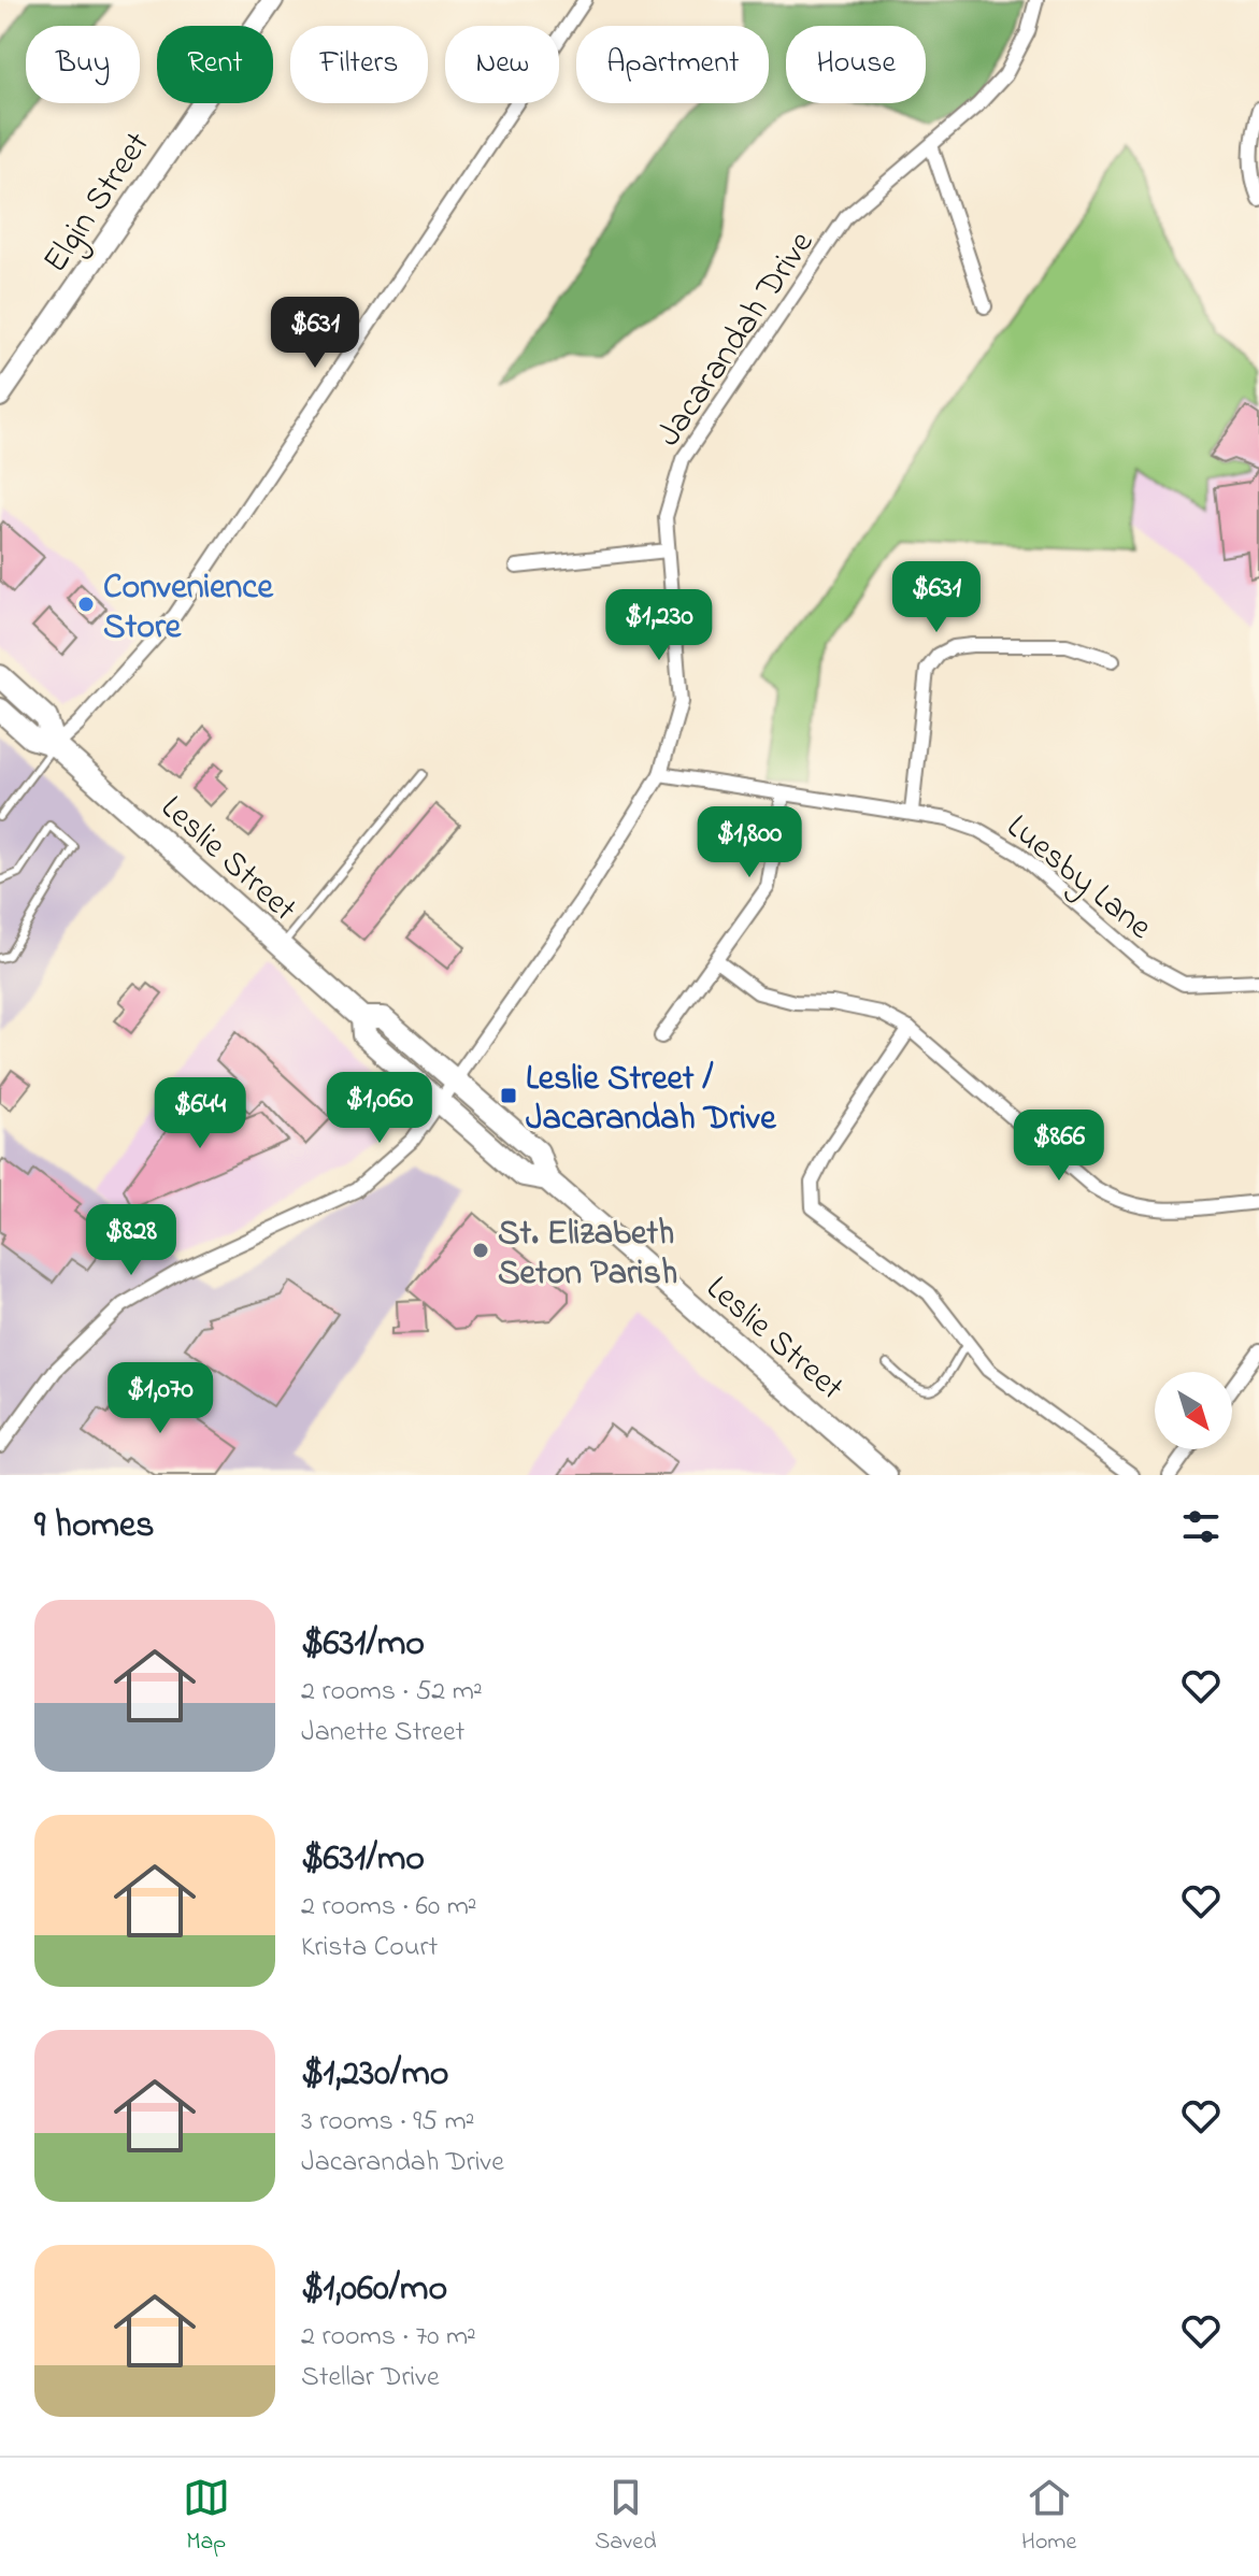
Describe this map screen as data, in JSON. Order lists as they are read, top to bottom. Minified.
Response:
{"streets":{"main road":["Leslie Street"],"street":["Elgin Street","Jacarandah Drive","Luesby Lane"]},"crossings":[["Jacarandah Drive","Leslie Street"],["Jacarandah Drive","Luesby Lane"]],"places":{"other":["Convenience Store","St. Elizabeth Seton Parish"],"transit":["Leslie Street / Jacarandah Drive"]},"north":"bottom right","page":{"chip":["Buy","Rent","Filters","New","Apartment","House"],"price":["$631","$631","$1,230","$1,800","$1,060","$644","$866","$828","$1,070"],"heading":"9 homes","list":[{"name":"$631/mo","note":"2 rooms · 52 m² · Janette Street"},{"name":"$631/mo","note":"2 rooms · 60 m² · Krista Court"},{"name":"$1,230/mo","note":"3 rooms · 95 m² · Jacarandah Drive"},{"name":"$1,060/mo","note":"2 rooms · 70 m² · Stellar Drive"}],"tabs":["Map","Saved","Home"]}}
